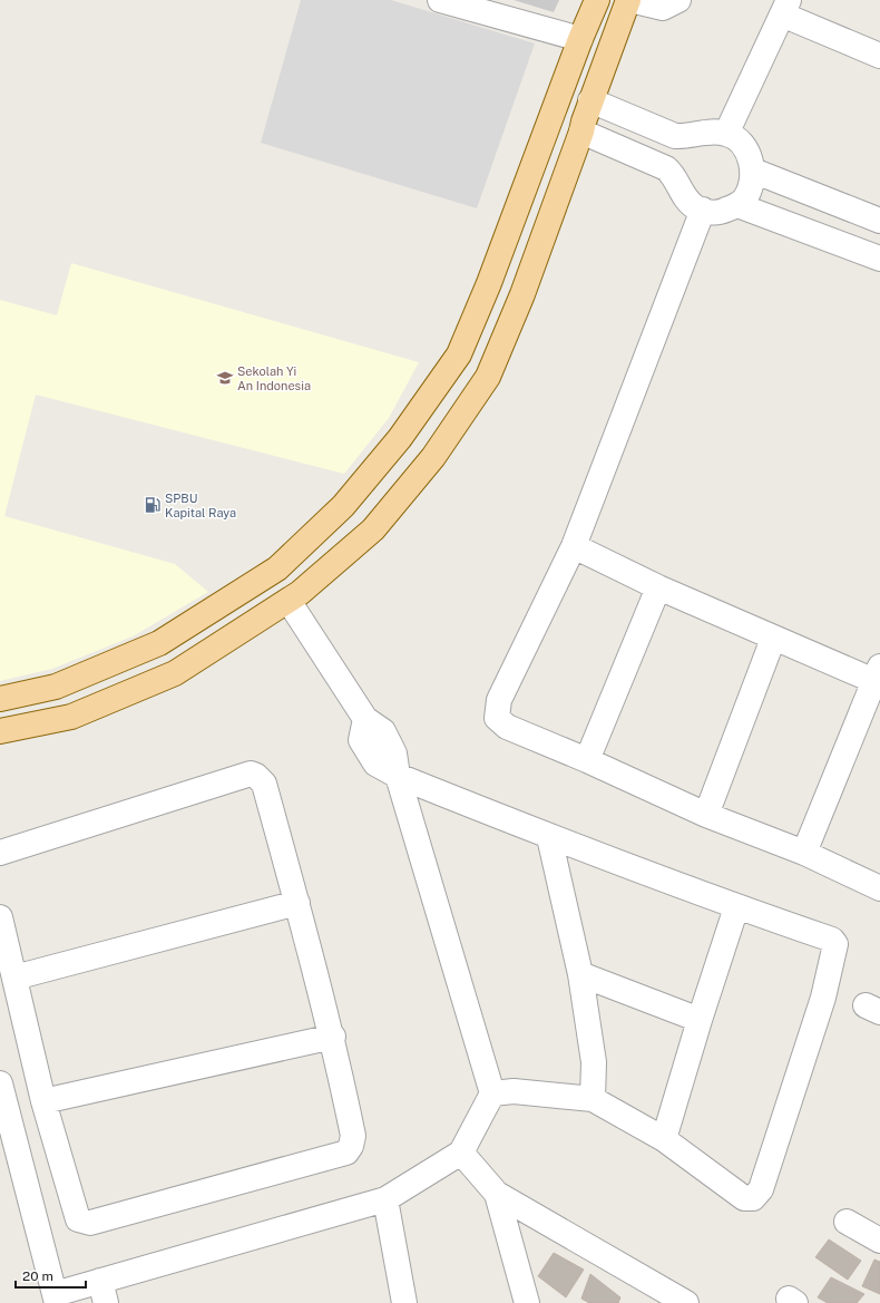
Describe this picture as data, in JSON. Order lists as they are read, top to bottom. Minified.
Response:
{"places":{"school or university":["Sekolah Yi An Indonesia"],"fuel station":["SPBU Kapital Raya"]},"scale_bar":"20 m"}
